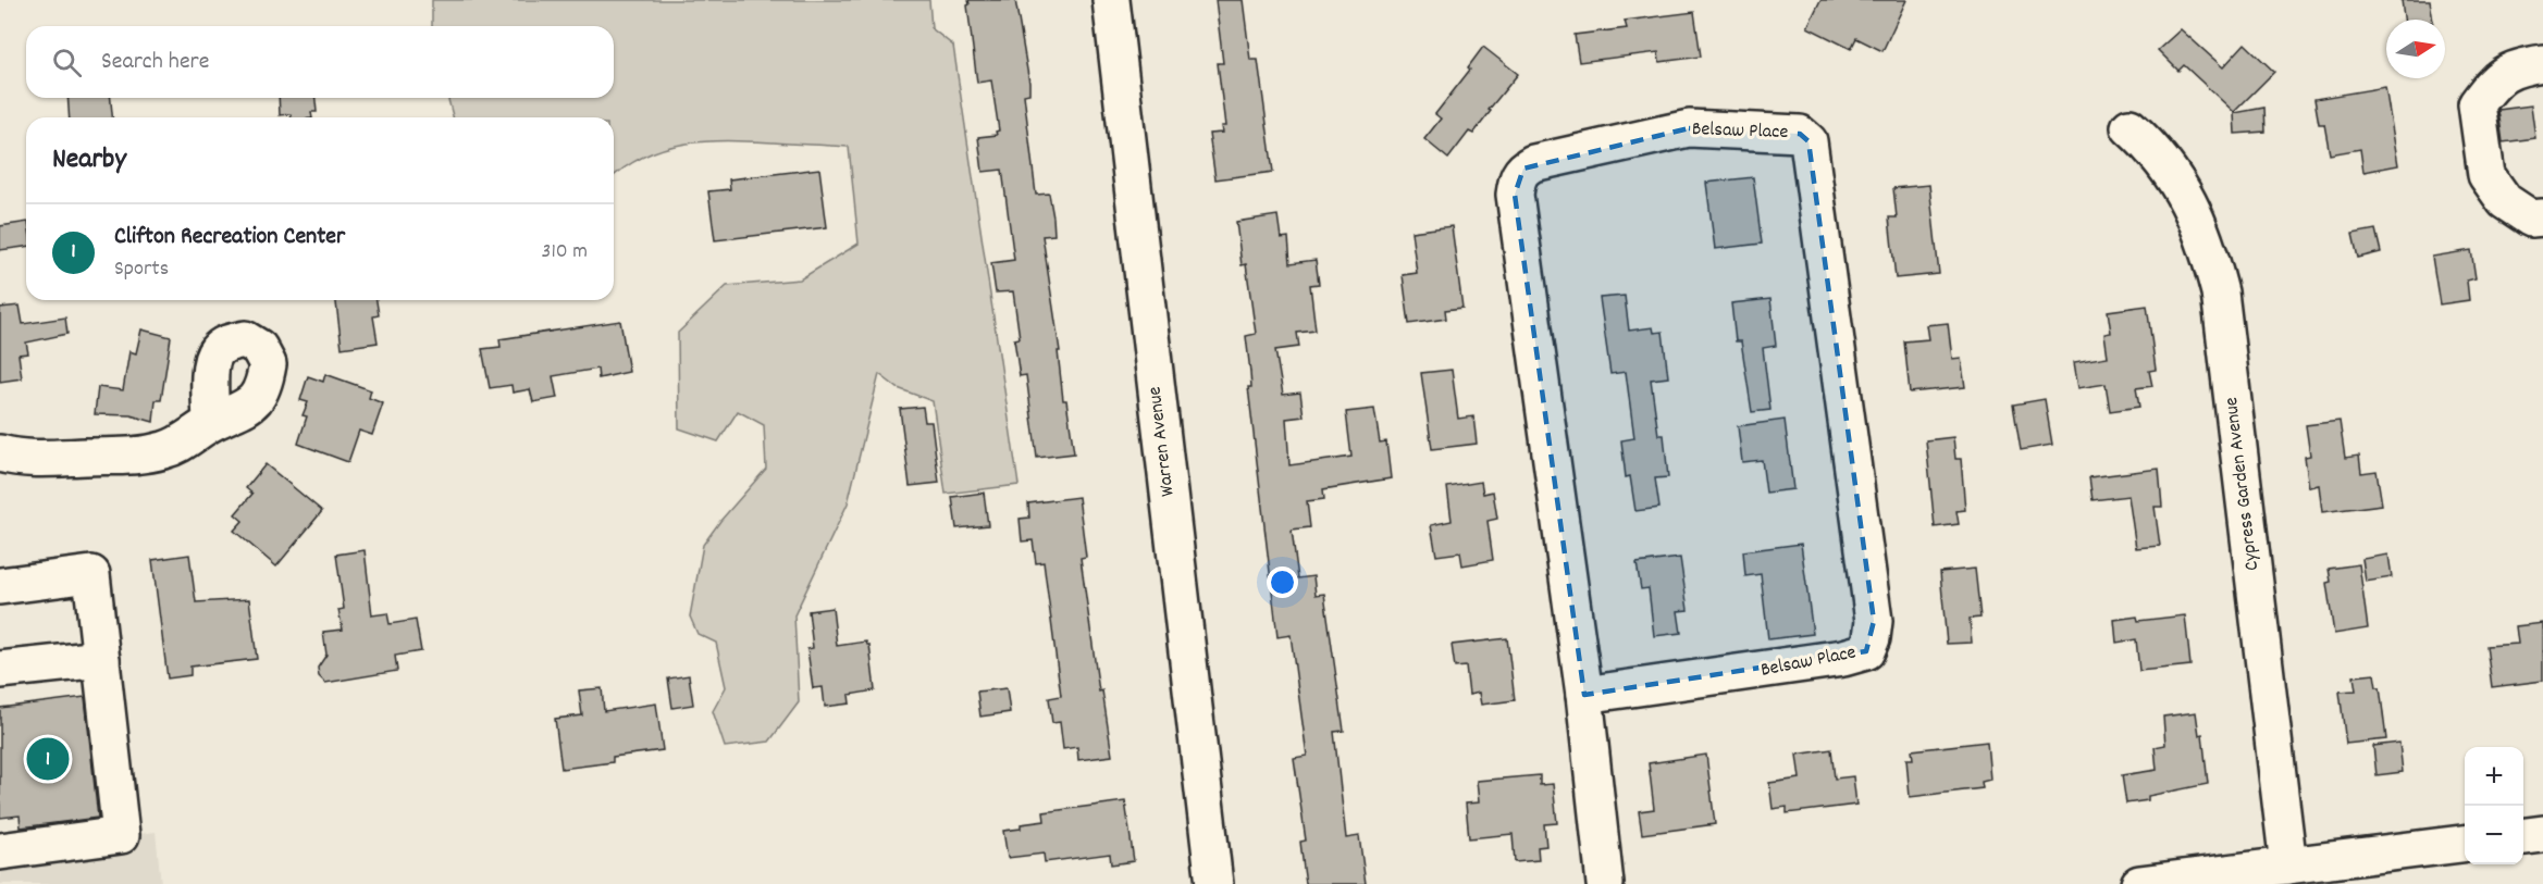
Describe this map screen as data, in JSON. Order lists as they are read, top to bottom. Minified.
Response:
{"streets":{"street":["Belsaw Place","Warren Avenue","Cypress Garden Avenue"]},"north":"right","page":{"search":"Search here","heading":"Nearby","list":[{"mark":"1","name":"Clifton Recreation Center","note":"Sports","value":"310 m"}],"pins":"1","map_buttons":["+","−"]}}
